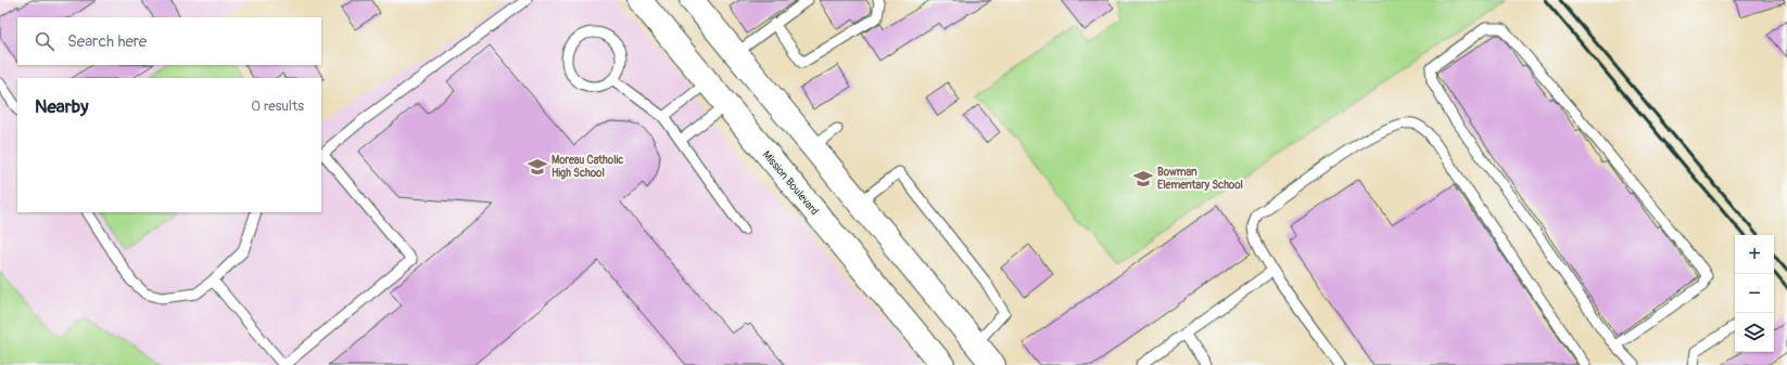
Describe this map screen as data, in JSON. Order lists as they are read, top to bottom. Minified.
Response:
{"streets":{"main road":["Mission Boulevard"]},"places":{"school or university":["Moreau Catholic High School","Bowman Elementary School"]},"page":{"search":"Search here","heading":["Nearby","0 results"],"map_buttons":["+","−"]}}
